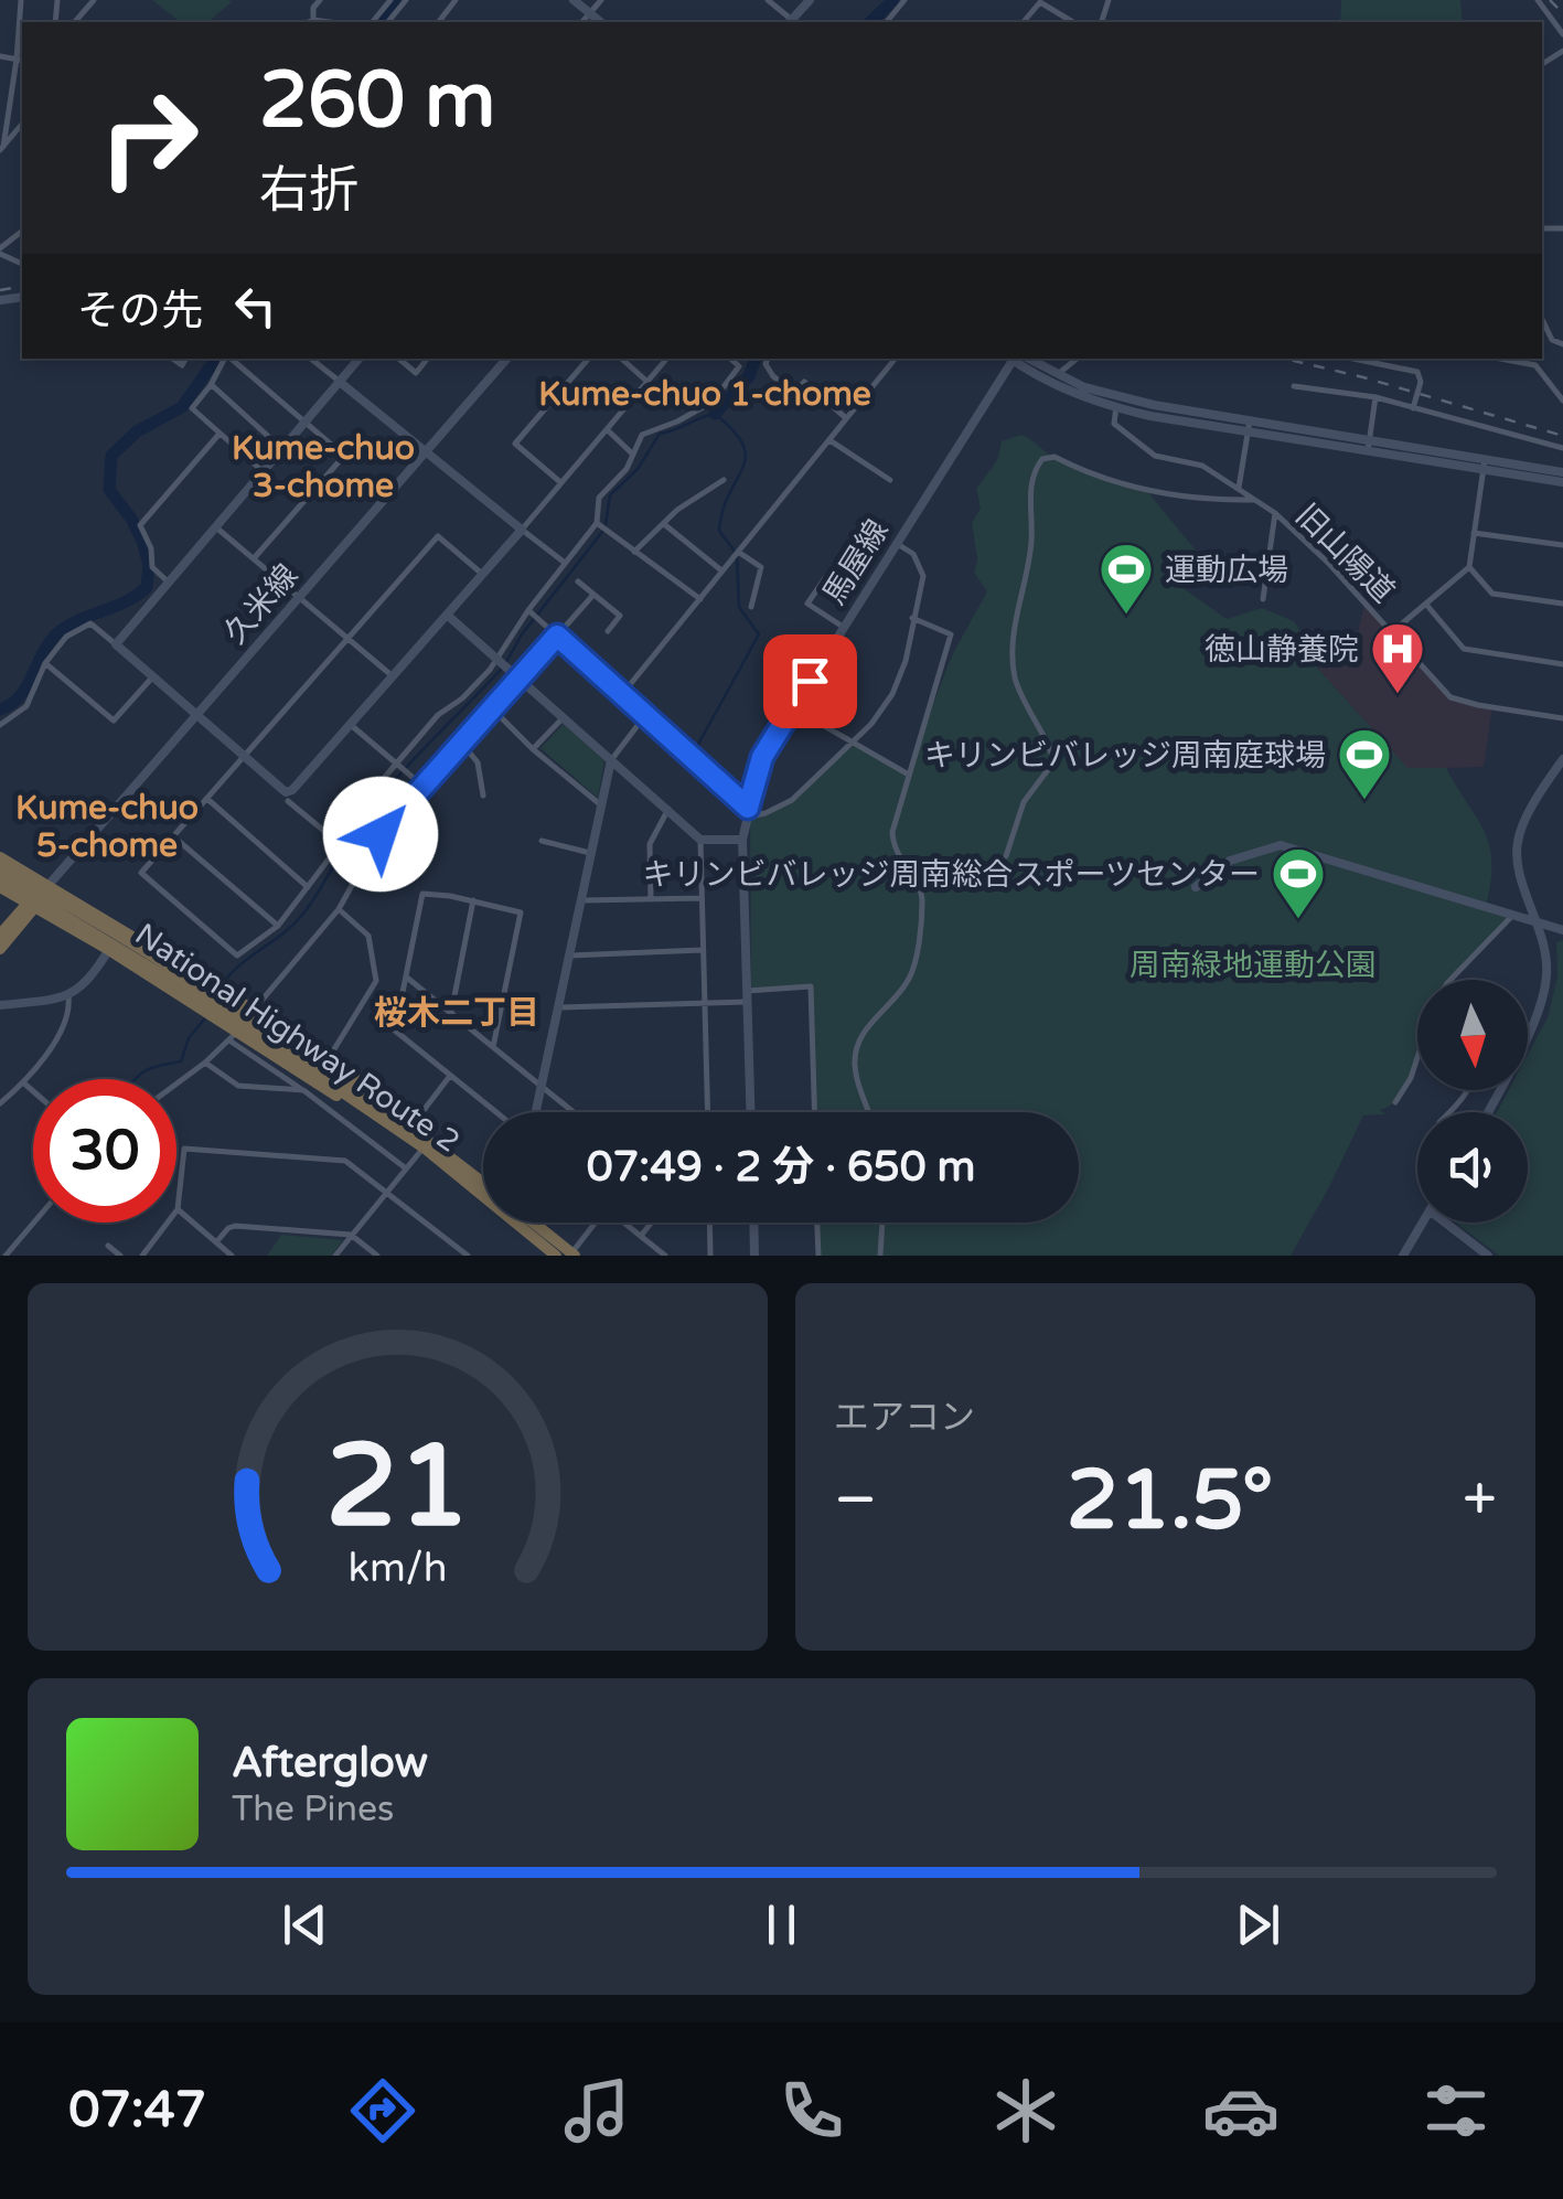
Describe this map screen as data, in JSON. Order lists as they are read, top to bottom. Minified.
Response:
{"streets":{"highway":["National Highway Route 2"],"street":["旧山陽道","馬屋線","久米線"]},"districts":["Kume-chuo 1-chome","Kume-chuo 3-chome","Kume-chuo 5-chome","桜木二丁目"],"parks":["周南緑地運動公園"],"places":{"sports":["運動広場","キリンビバレッジ周南庭球場","キリンビバレッジ周南総合スポーツセンター"],"hospital":["徳山静養院"]},"north":"bottom","page":{"turn":["260 m","右折"],"then":"その先","limit":"30","trip":"07:49 · 2 分 · 650 m","tile":"エアコン","heat":["−","21.5°","+"],"song":["Afterglow","The Pines"],"tabs":"07:47","gauge":["21","km/h"]}}
